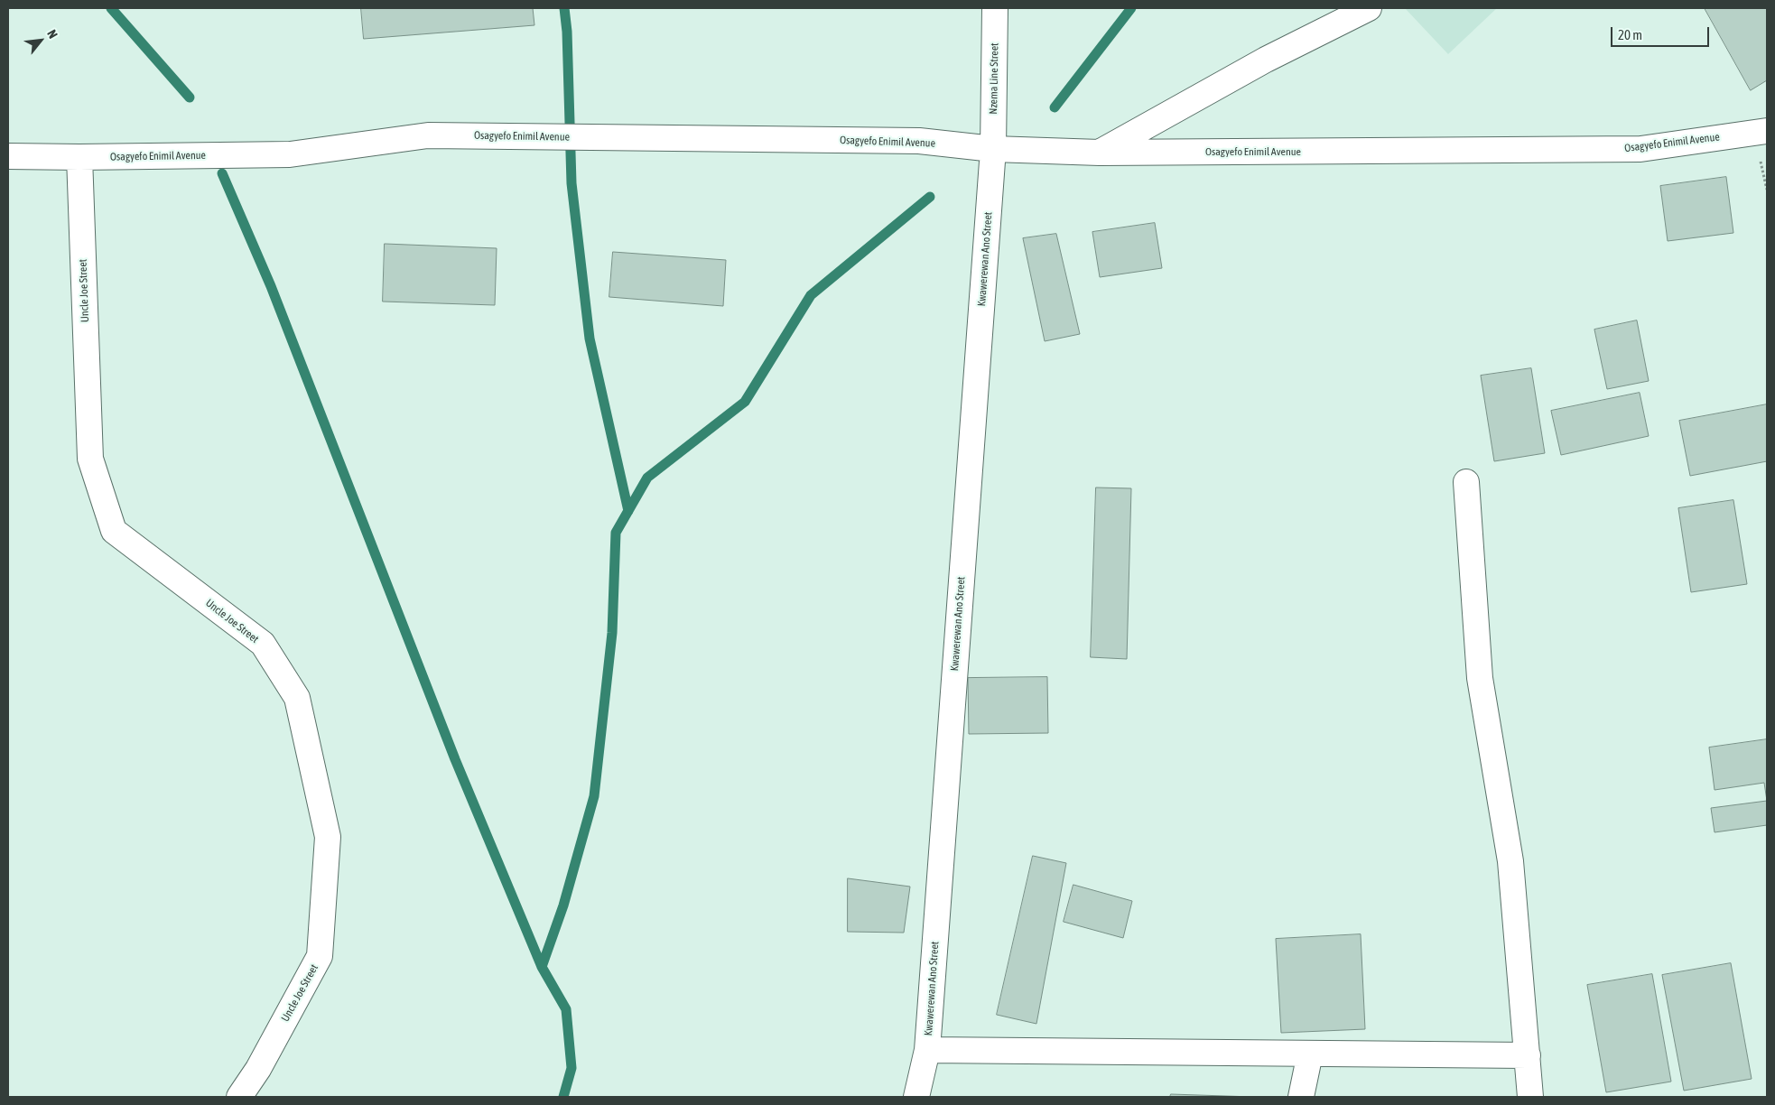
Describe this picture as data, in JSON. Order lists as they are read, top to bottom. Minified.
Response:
{"streets":{"street":["Nzema Line Street","Osagyefo Enimil Avenue","Kwawerewan Ano Street","Uncle Joe Street"]},"crossings":[["Nzema Line Street","Osagyefo Enimil Avenue"],["Nzema Line Street","Kwawerewan Ano Street"],["Osagyefo Enimil Avenue","Kwawerewan Ano Street"],["Osagyefo Enimil Avenue","Uncle Joe Street"]],"scale_bar":"20 m","north":"top right"}
